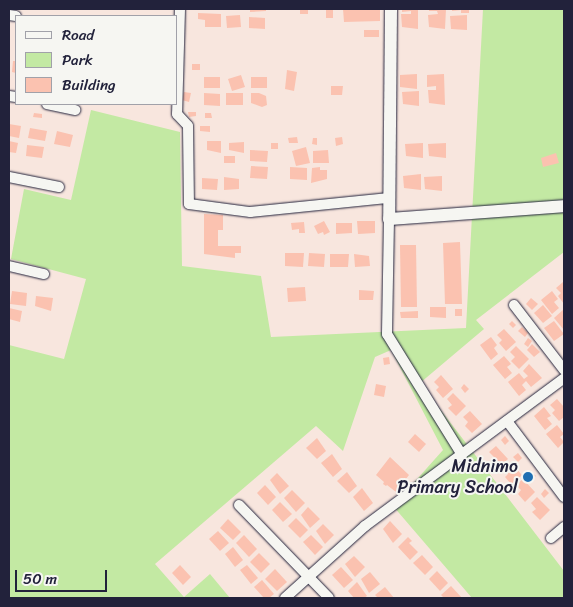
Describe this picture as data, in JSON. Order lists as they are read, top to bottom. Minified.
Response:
{"places":["Midnimo Primary School"],"legend":["Road","Park","Building"],"scale_bar":"50 m"}
